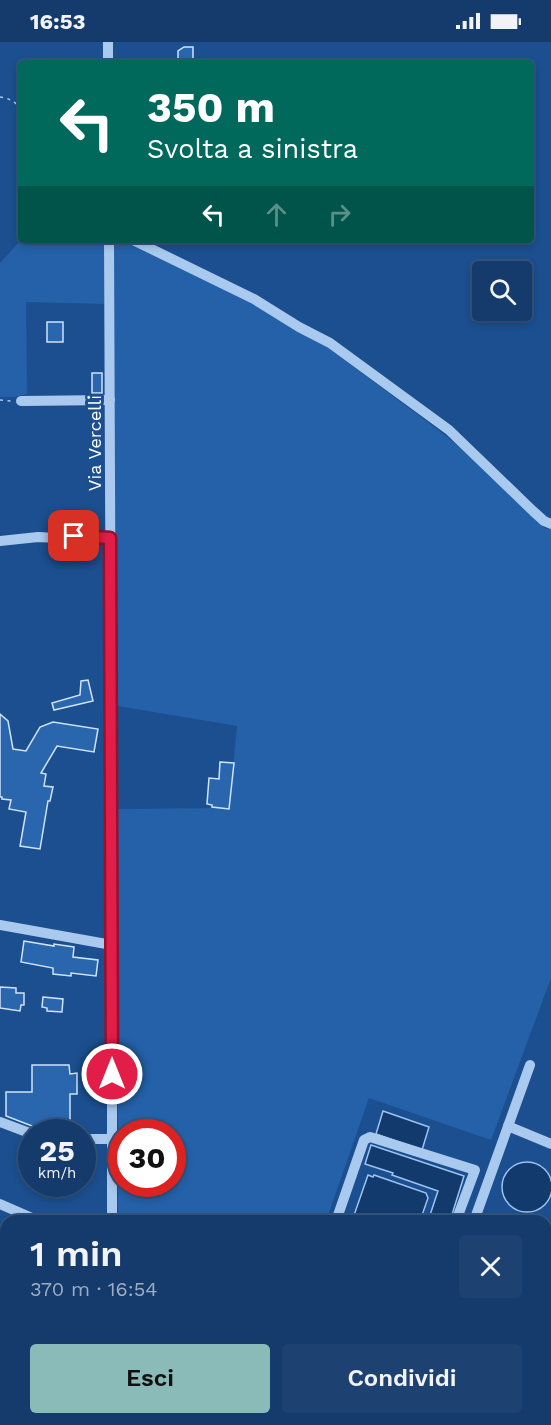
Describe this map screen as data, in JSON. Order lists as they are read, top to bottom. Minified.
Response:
{"streets":{"street":["Via Vercelli"]},"page":{"status":"16:53","turn":["350 m","Svolta a sinistra"],"speed":"25 km/h","limit":"30","heading":["1 min","370 m · 16:54"],"buttons":["Esci","Condividi"]}}
